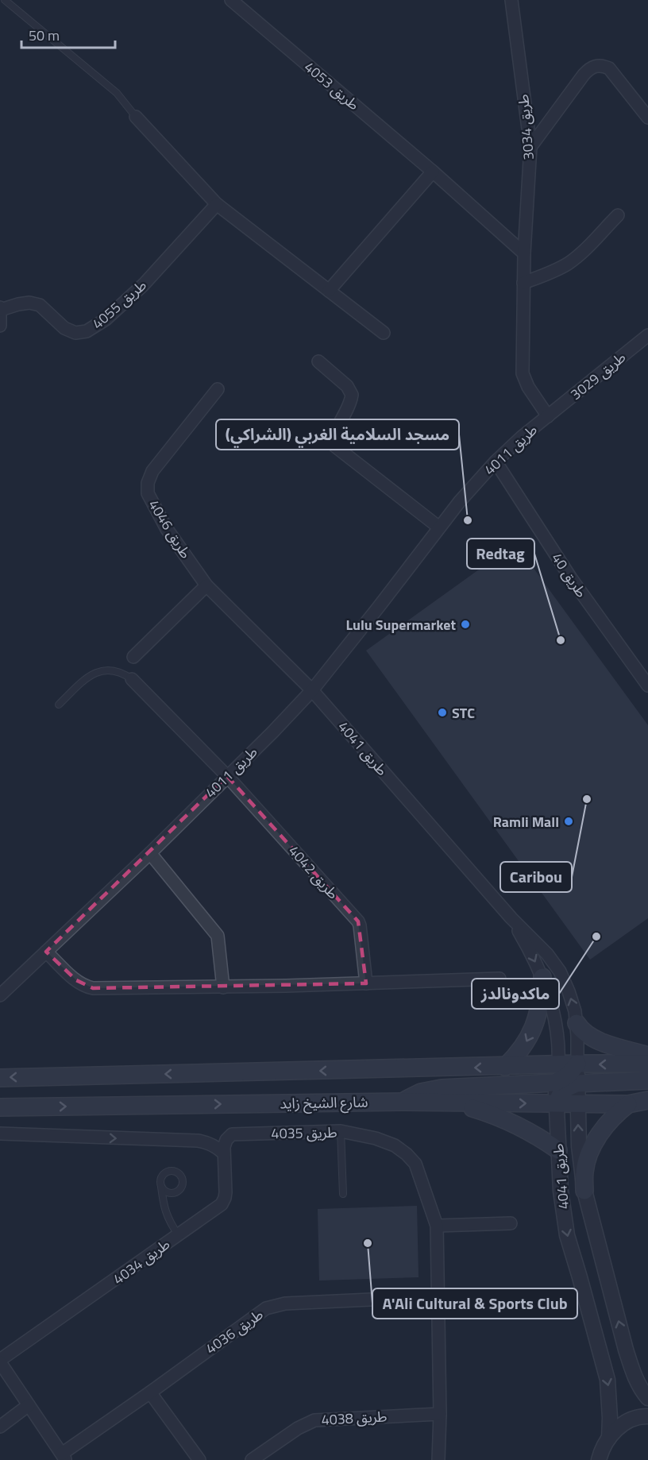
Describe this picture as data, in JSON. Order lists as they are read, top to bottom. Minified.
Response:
{"streets":{"main road":["شارع الشيخ زايد"],"street":["طريق 4053","طريق 3034","طريق 4055","طريق 3029","طريق 4011","طريق 4046","طريق 40","طريق 4041","طريق 4042","طريق 4035","طريق 4034","طريق 4036","طريق 4038"]},"crossings":[["طريق 4053","طريق 3034"],["طريق 3034","طريق 3029"],["طريق 3034","طريق 4011"],["طريق 3029","طريق 4011"],["طريق 4011","طريق 40"],["طريق 4011","طريق 4041"],["طريق 4011","طريق 4042"],["طريق 4046","طريق 4041"],["طريق 4041","شارع الشيخ زايد"],["طريق 4035","طريق 4034"],["طريق 4035","طريق 4036"],["طريق 4035","طريق 4038"]],"places":["مسجد السلامية الغربي (الشراكي)","Lulu Supermarket","Redtag","STC","Caribou","Ramli Mall","ماكدونالدز","A'Ali Cultural & Sports Club"],"scale_bar":"50 m"}
